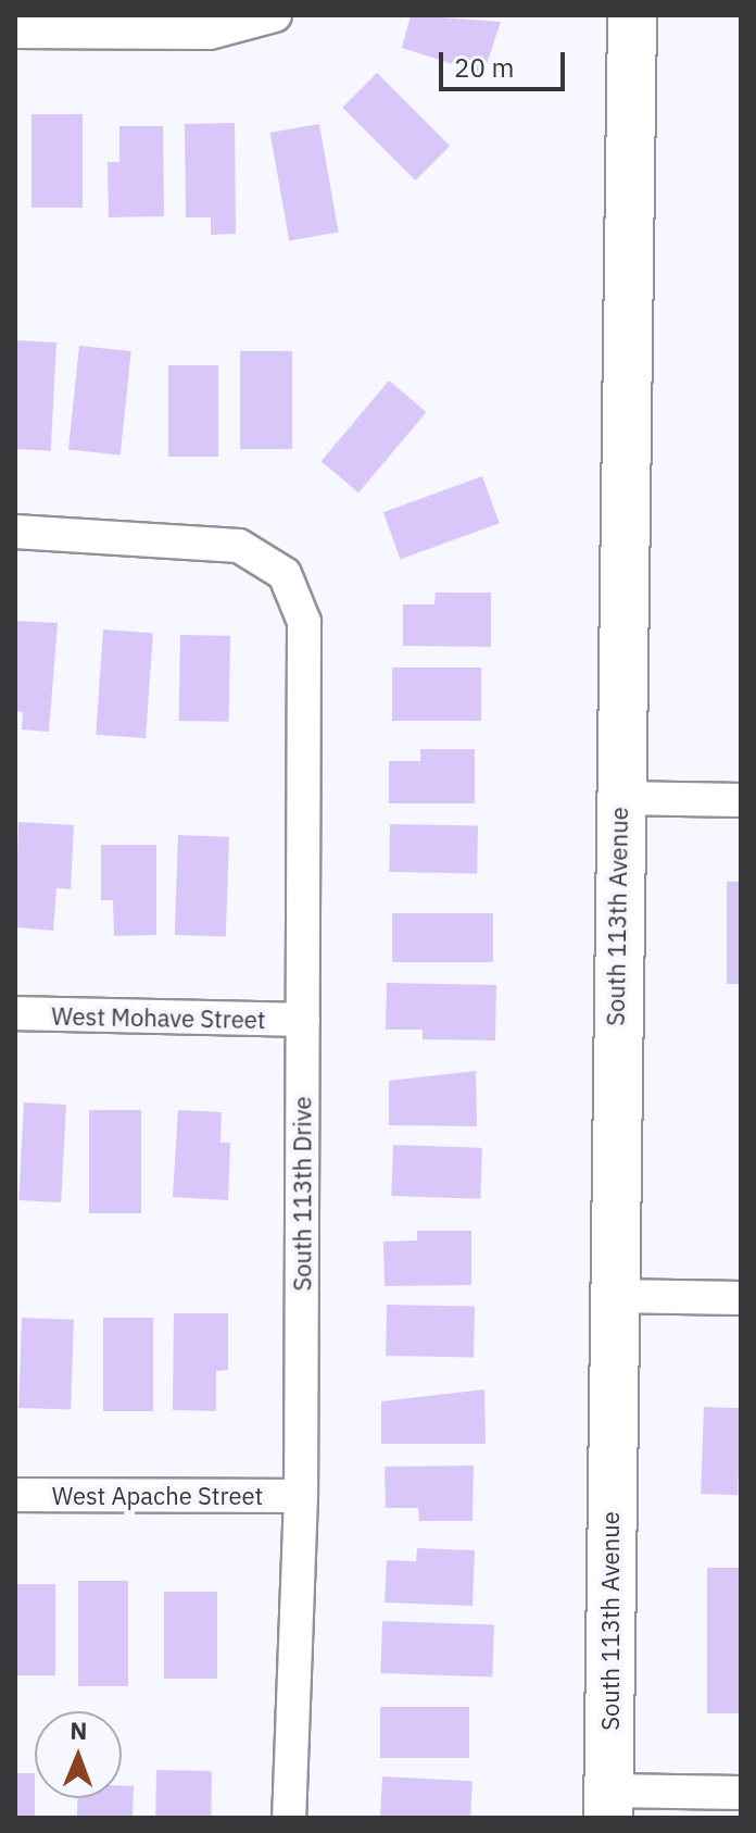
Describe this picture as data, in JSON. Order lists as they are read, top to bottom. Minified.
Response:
{"streets":{"street":["South 113th Avenue","West Mohave Street","South 113th Drive","West Apache Street"]},"crossings":[["West Mohave Street","South 113th Drive"],["South 113th Drive","West Apache Street"]],"scale_bar":"20 m","north":"top"}
